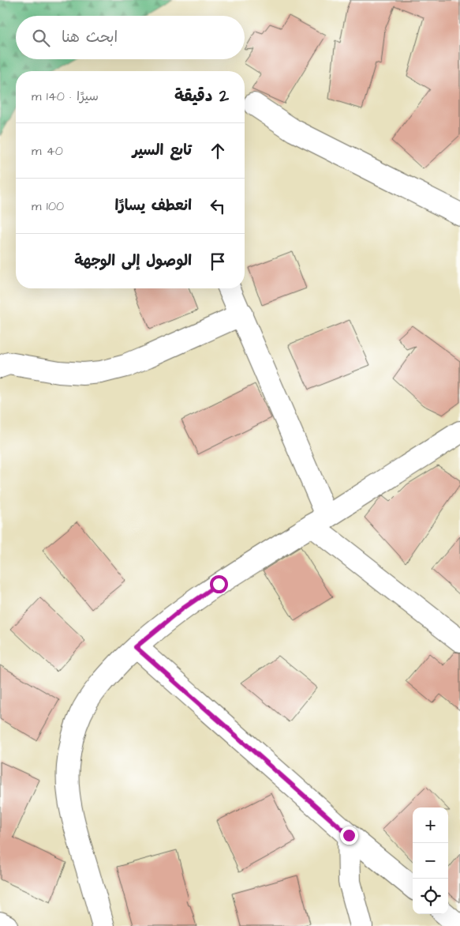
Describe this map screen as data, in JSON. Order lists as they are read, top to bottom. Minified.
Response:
{"page":{"search":"ابحث هنا","heading":["2 دقيقة","سيرًا · 140 m"],"list":[["تابع السير","40 m"],["انعطف يسارًا","100 m"],"الوصول إلى الوجهة"],"map_buttons":["+","−"]}}
